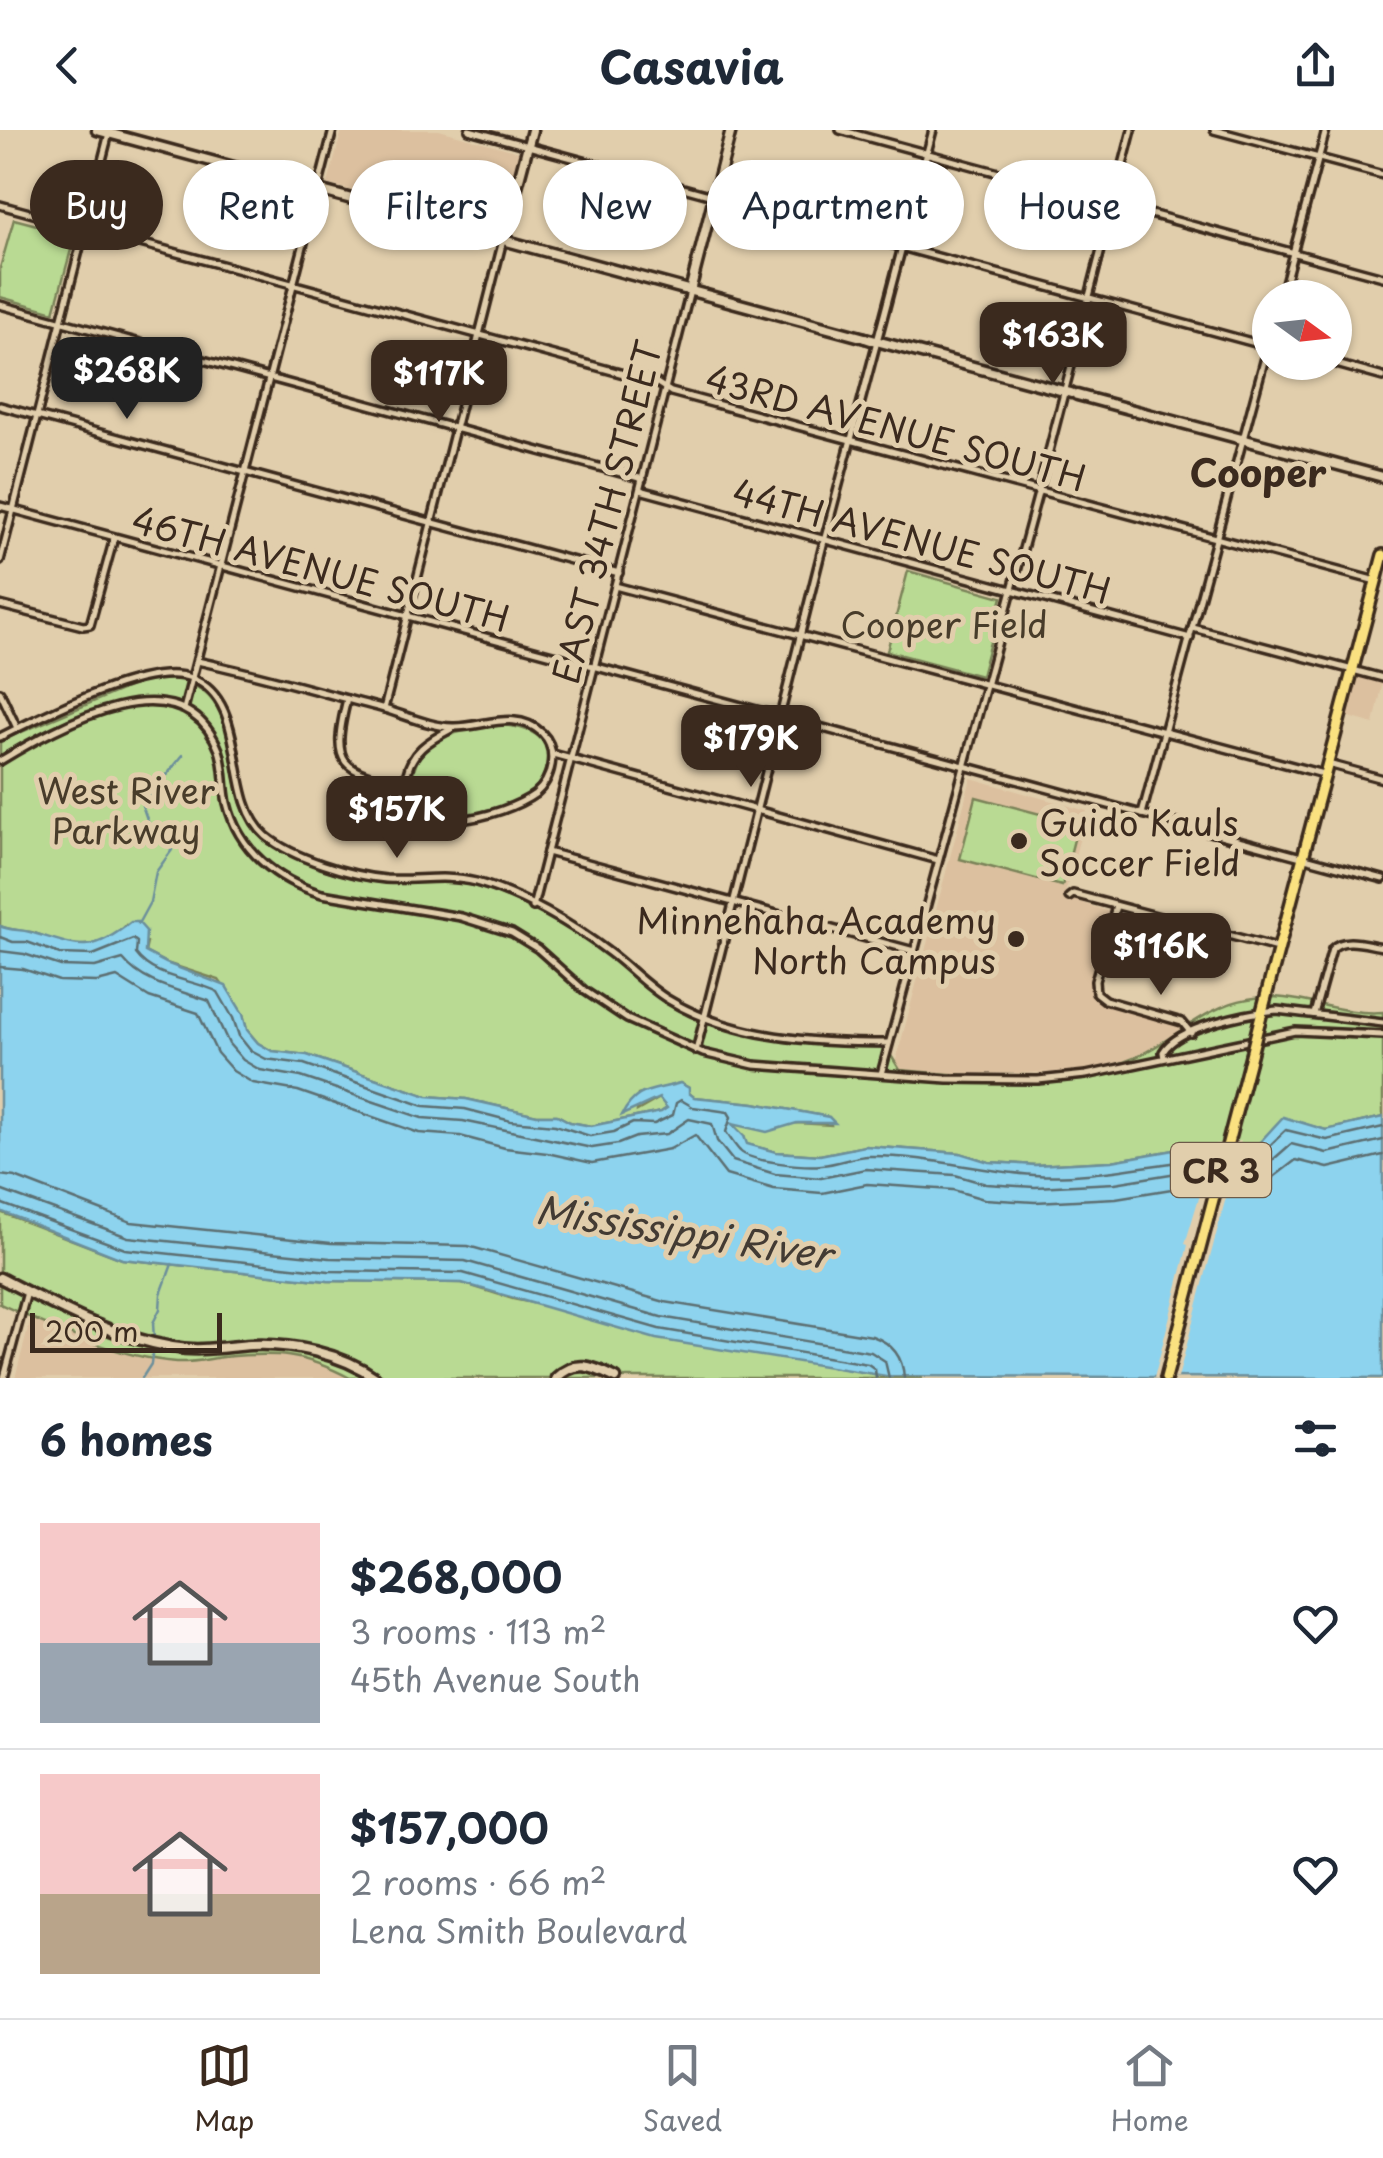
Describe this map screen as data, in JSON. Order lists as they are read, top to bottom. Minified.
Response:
{"streets":{"main road":["CR 3"],"street":["43RD AVENUE SOUTH","EAST 34TH STREET","44TH AVENUE SOUTH","46TH AVENUE SOUTH"]},"crossings":[["43RD AVENUE SOUTH","EAST 34TH STREET"],["43RD AVENUE SOUTH","CR 3"],["EAST 34TH STREET","44TH AVENUE SOUTH"],["EAST 34TH STREET","46TH AVENUE SOUTH"],["46TH AVENUE SOUTH","CR 3"]],"districts":["Cooper"],"water":["Mississippi River"],"parks":["Cooper Field","West River Parkway"],"places":["Guido Kauls Soccer Field","Minnehaha Academy North Campus"],"scale_bar":"200 m","north":"right","page":{"header":"Casavia","chip":["Buy","Rent","Filters","New","Apartment","House"],"price":["$163K","$268K","$117K","$179K","$157K","$116K"],"scale":"200 m","heading":"6 homes","list":[{"name":"$268,000","note":"3 rooms · 113 m² · 45th Avenue South"},{"name":"$157,000","note":"2 rooms · 66 m² · Lena Smith Boulevard"}],"tabs":["Map","Saved","Home"]}}
